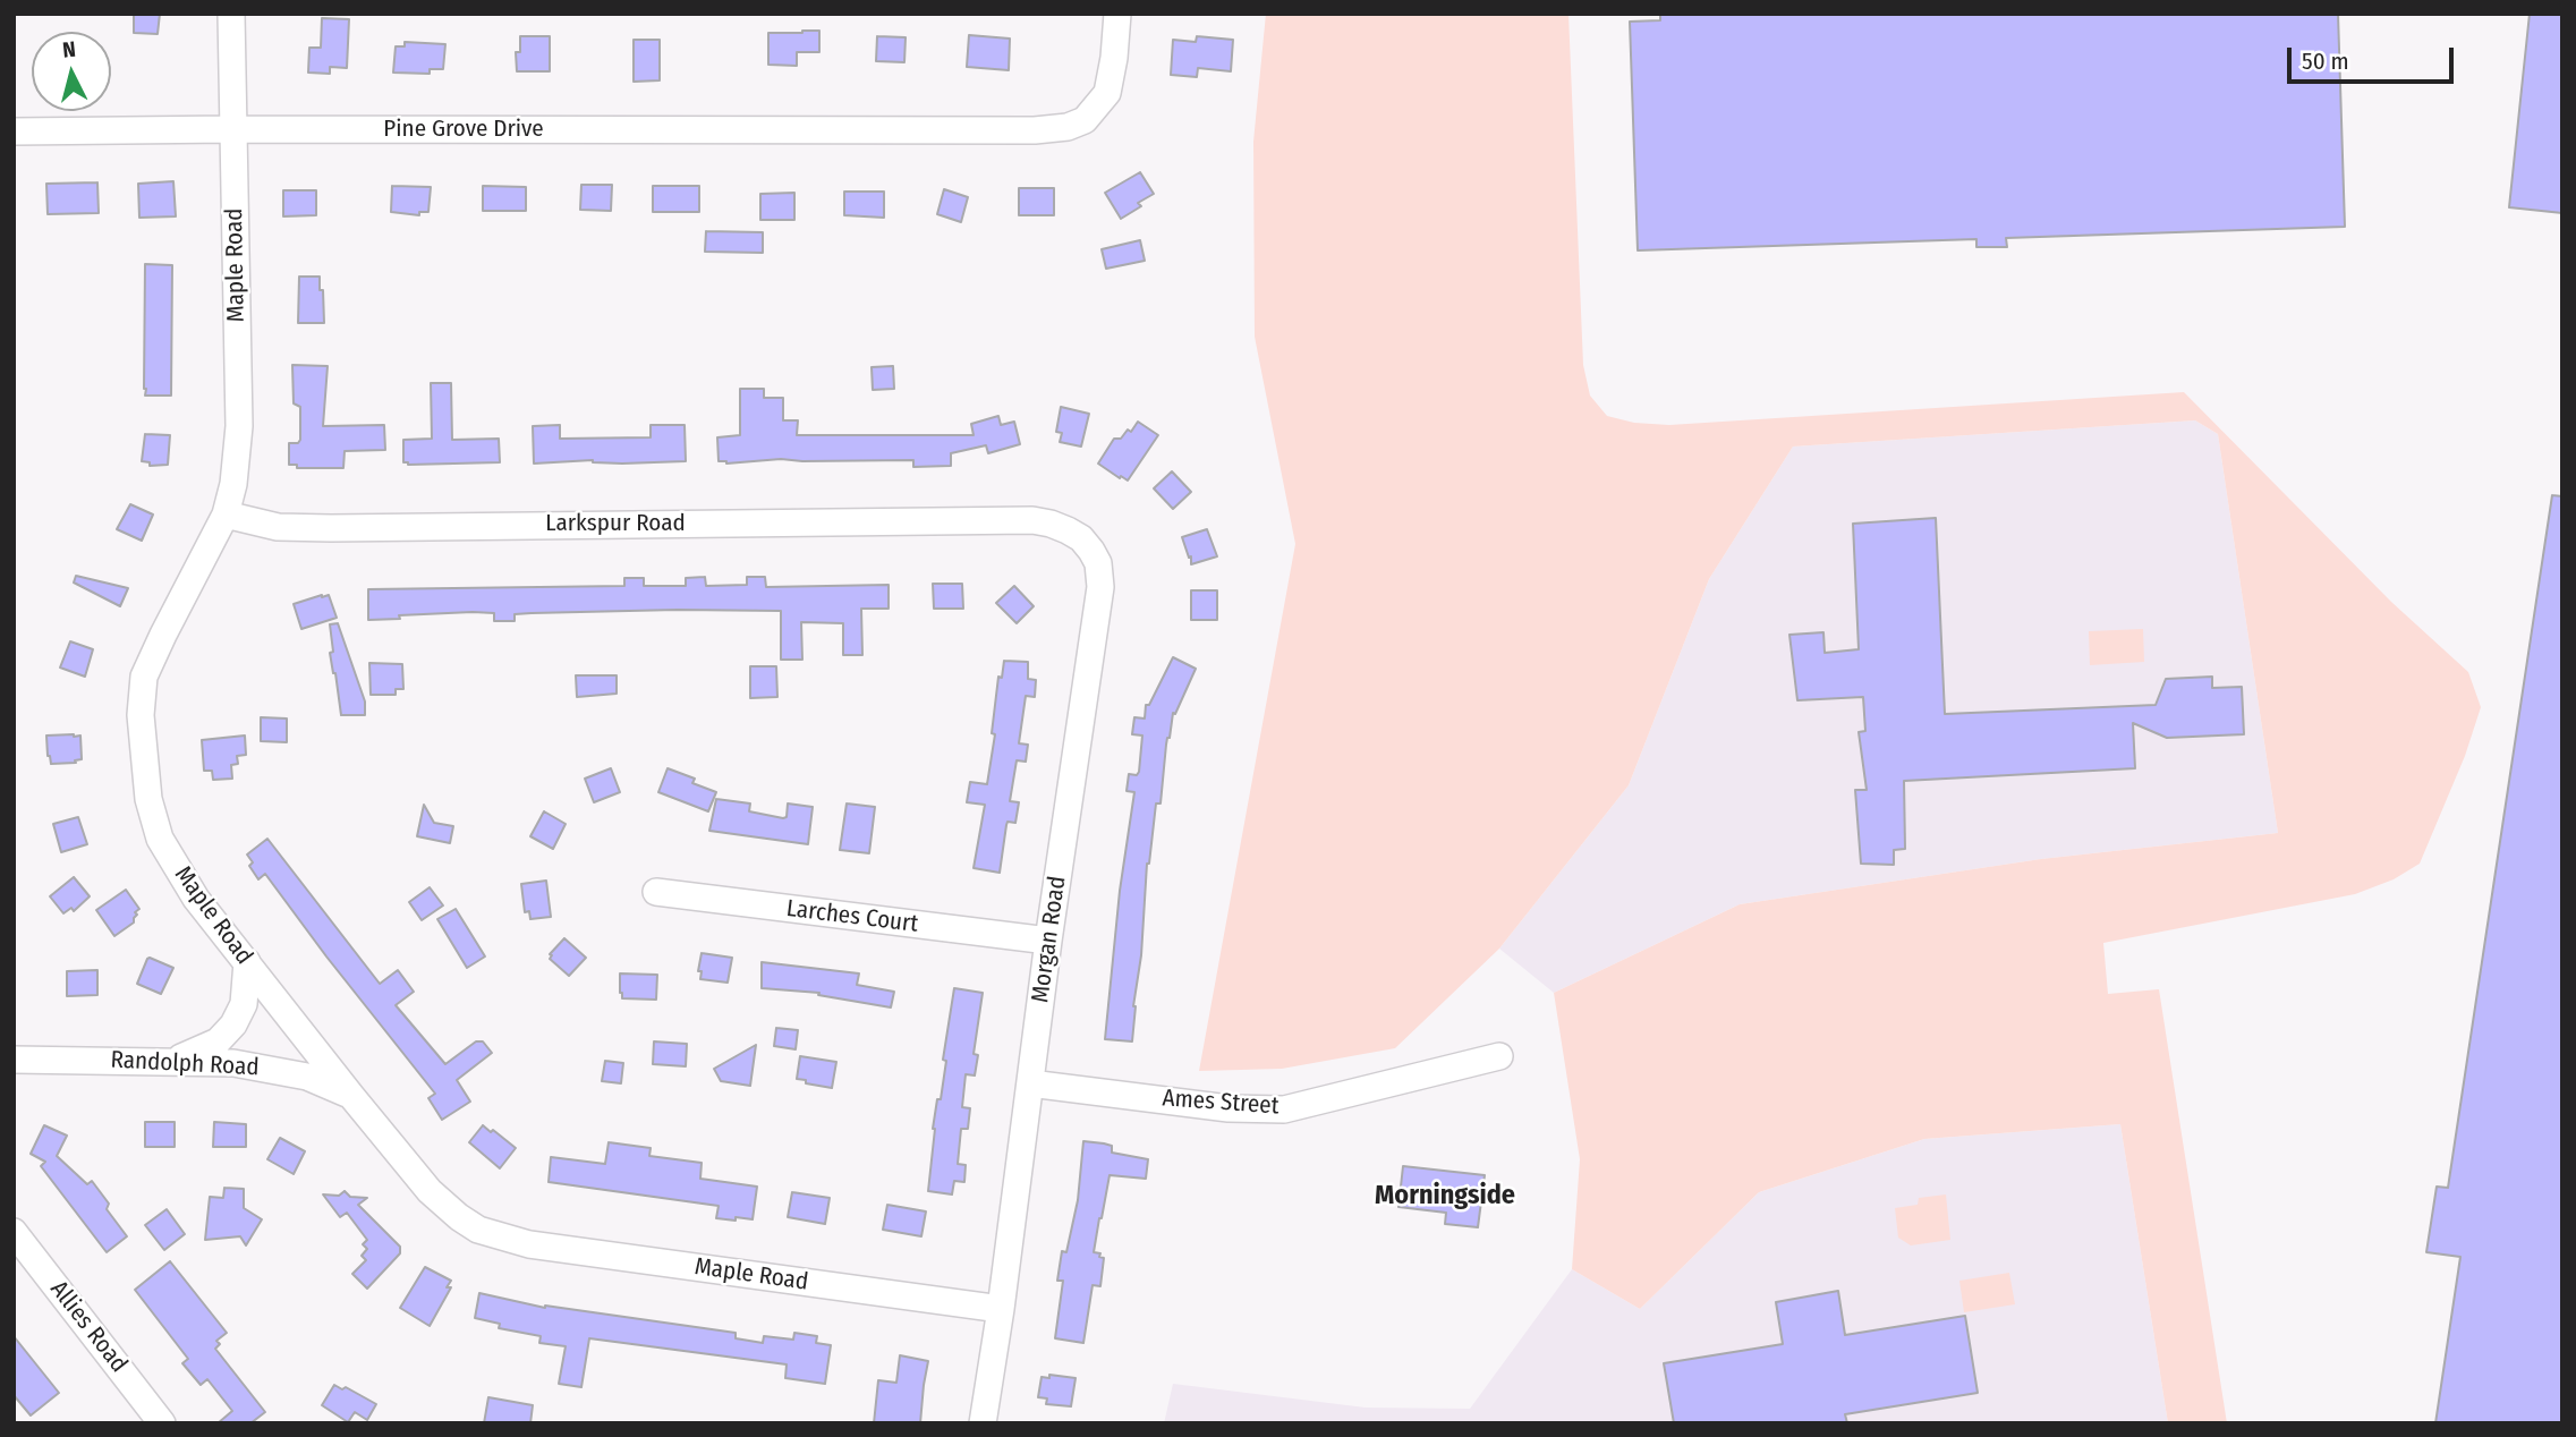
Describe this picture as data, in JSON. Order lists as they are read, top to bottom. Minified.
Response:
{"streets":{"street":["Pine Grove Drive","Maple Road","Larkspur Road","Larches Court","Morgan Road","Randolph Road","Ames Street","Allies Road"]},"crossings":[["Pine Grove Drive","Maple Road"],["Maple Road","Larkspur Road"],["Maple Road","Morgan Road"],["Maple Road","Randolph Road"],["Larkspur Road","Morgan Road"],["Larches Court","Morgan Road"],["Morgan Road","Ames Street"]],"districts":["Morningside"],"scale_bar":"50 m","north":"top"}
